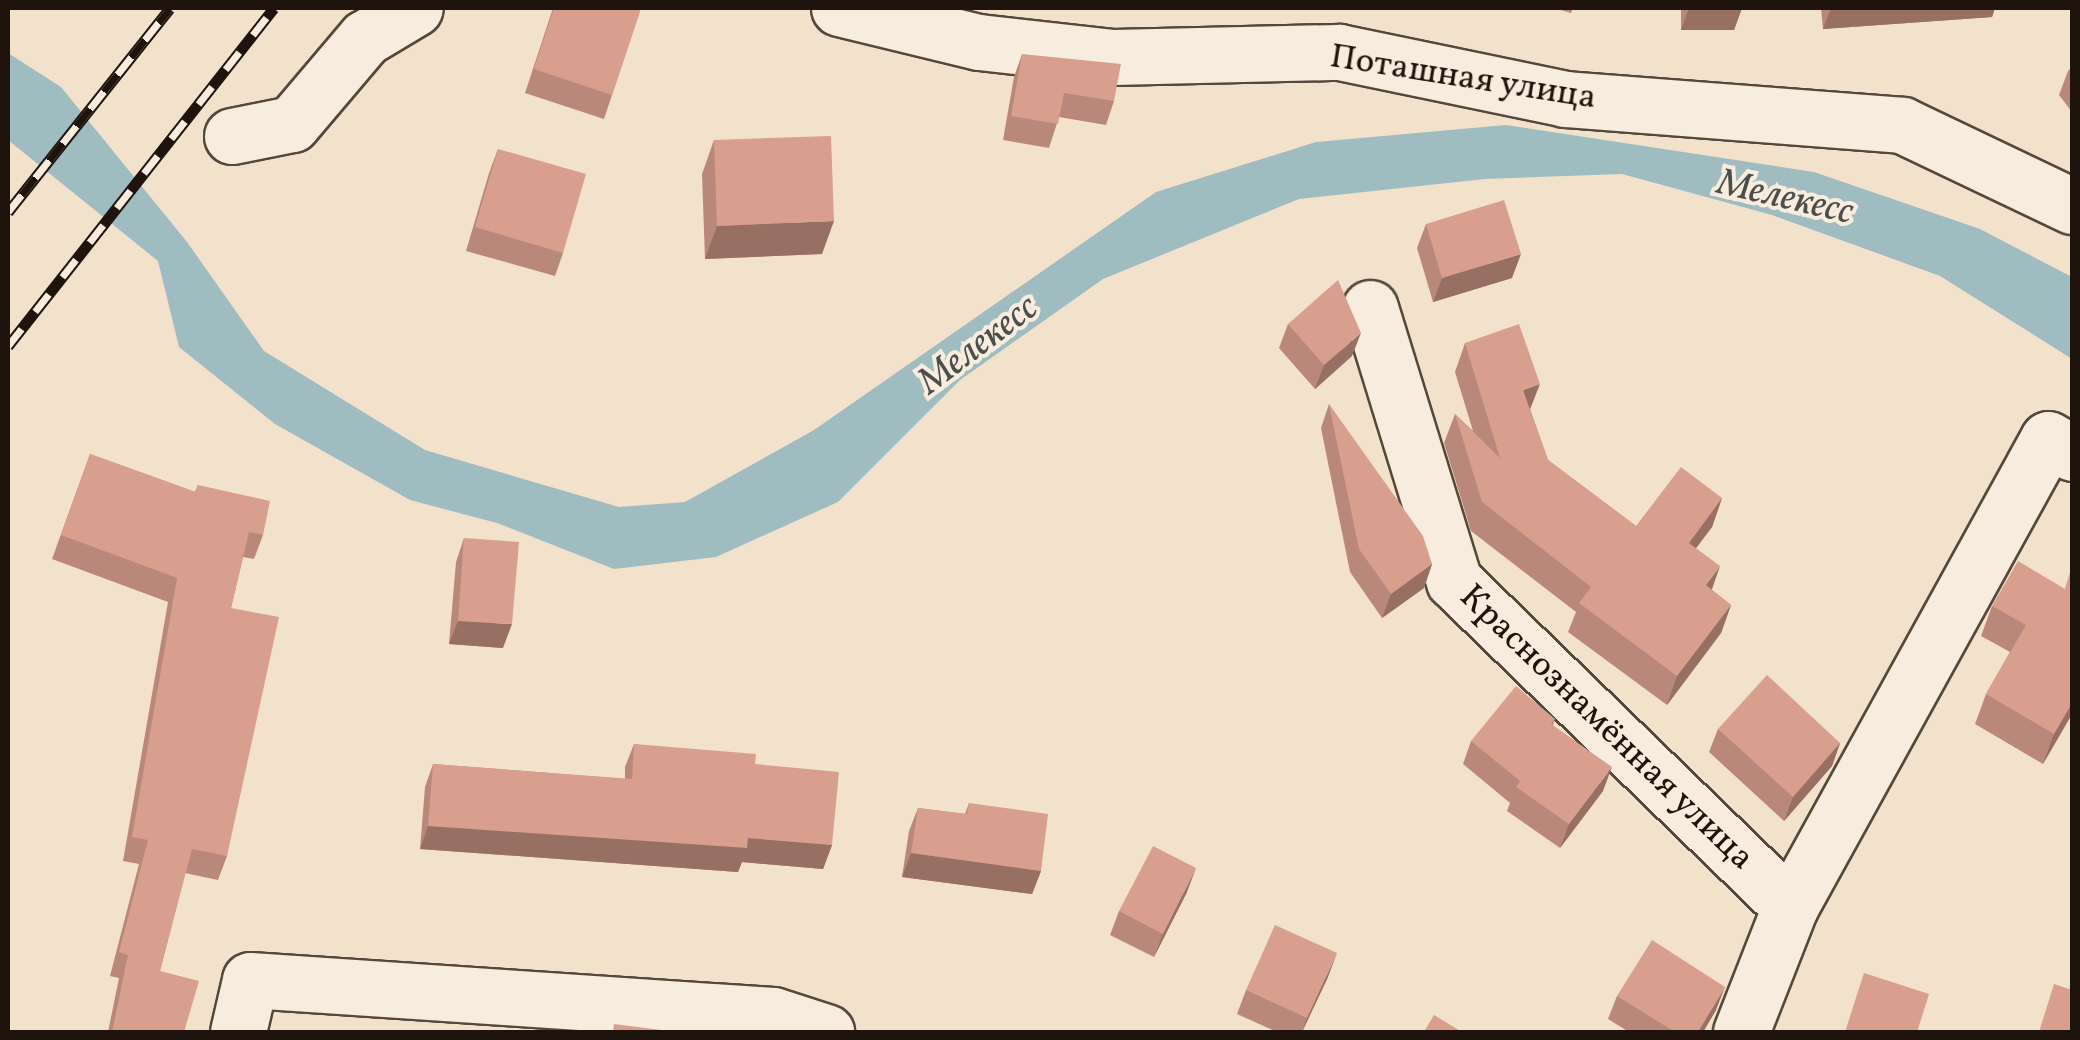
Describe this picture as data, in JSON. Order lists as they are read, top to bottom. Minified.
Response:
{"streets":{"street":["Поташная улица","Краснознамённая улица"]},"water":["Мелекесс"]}
